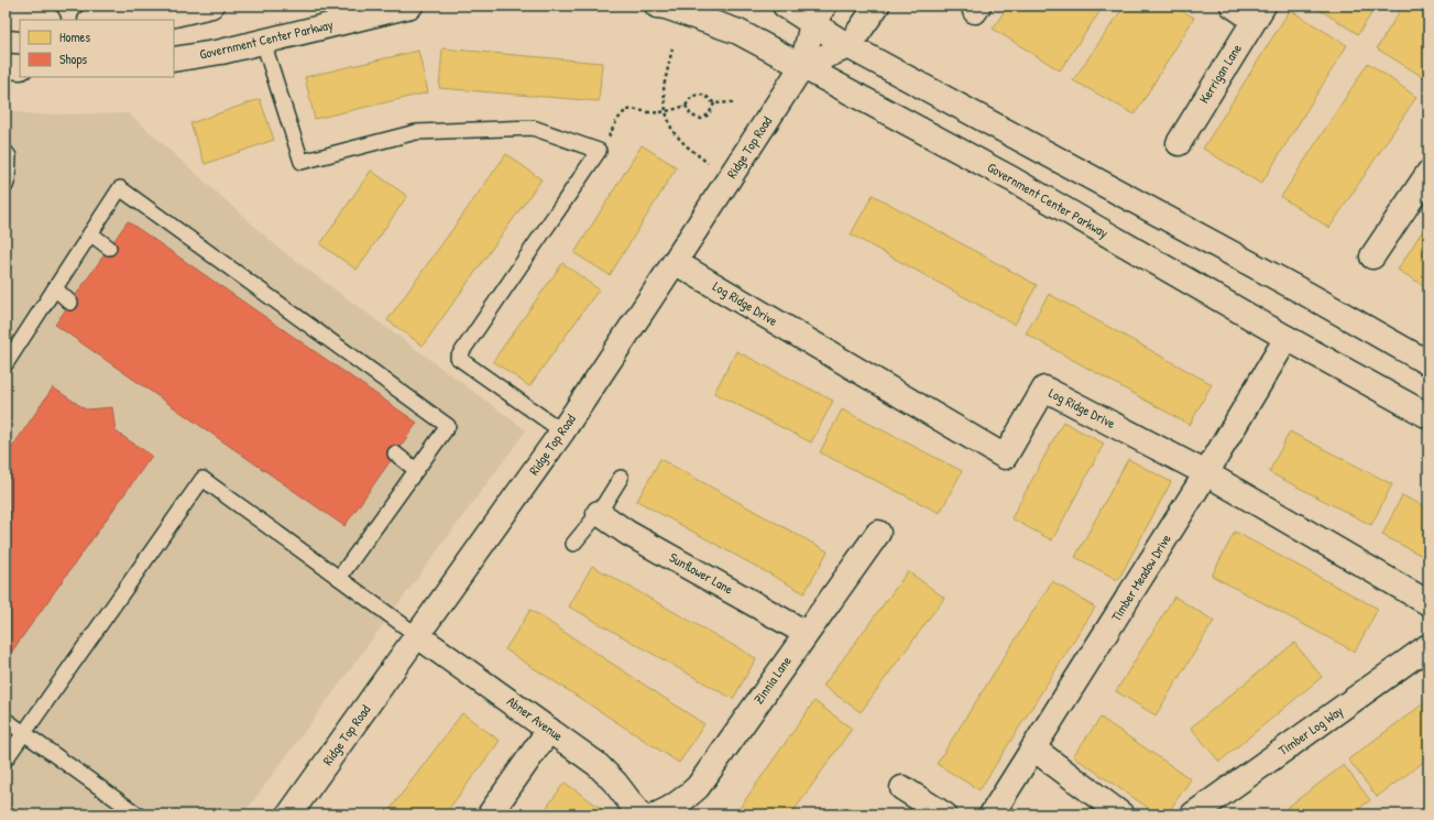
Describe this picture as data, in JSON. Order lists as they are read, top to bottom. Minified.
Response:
{"streets":{"street":["Government Center Parkway","Kerrigan Lane","Ridge Top Road","Log Ridge Drive","Sunflower Lane","Timber Meadow Drive","Zinnia Lane","Abner Avenue","Timber Log Way"]},"crossings":[["Government Center Parkway","Ridge Top Road"],["Government Center Parkway","Timber Meadow Drive"],["Ridge Top Road","Log Ridge Drive"],["Ridge Top Road","Abner Avenue"],["Log Ridge Drive","Timber Meadow Drive"],["Sunflower Lane","Zinnia Lane"]],"legend":["Homes","Shops"]}
